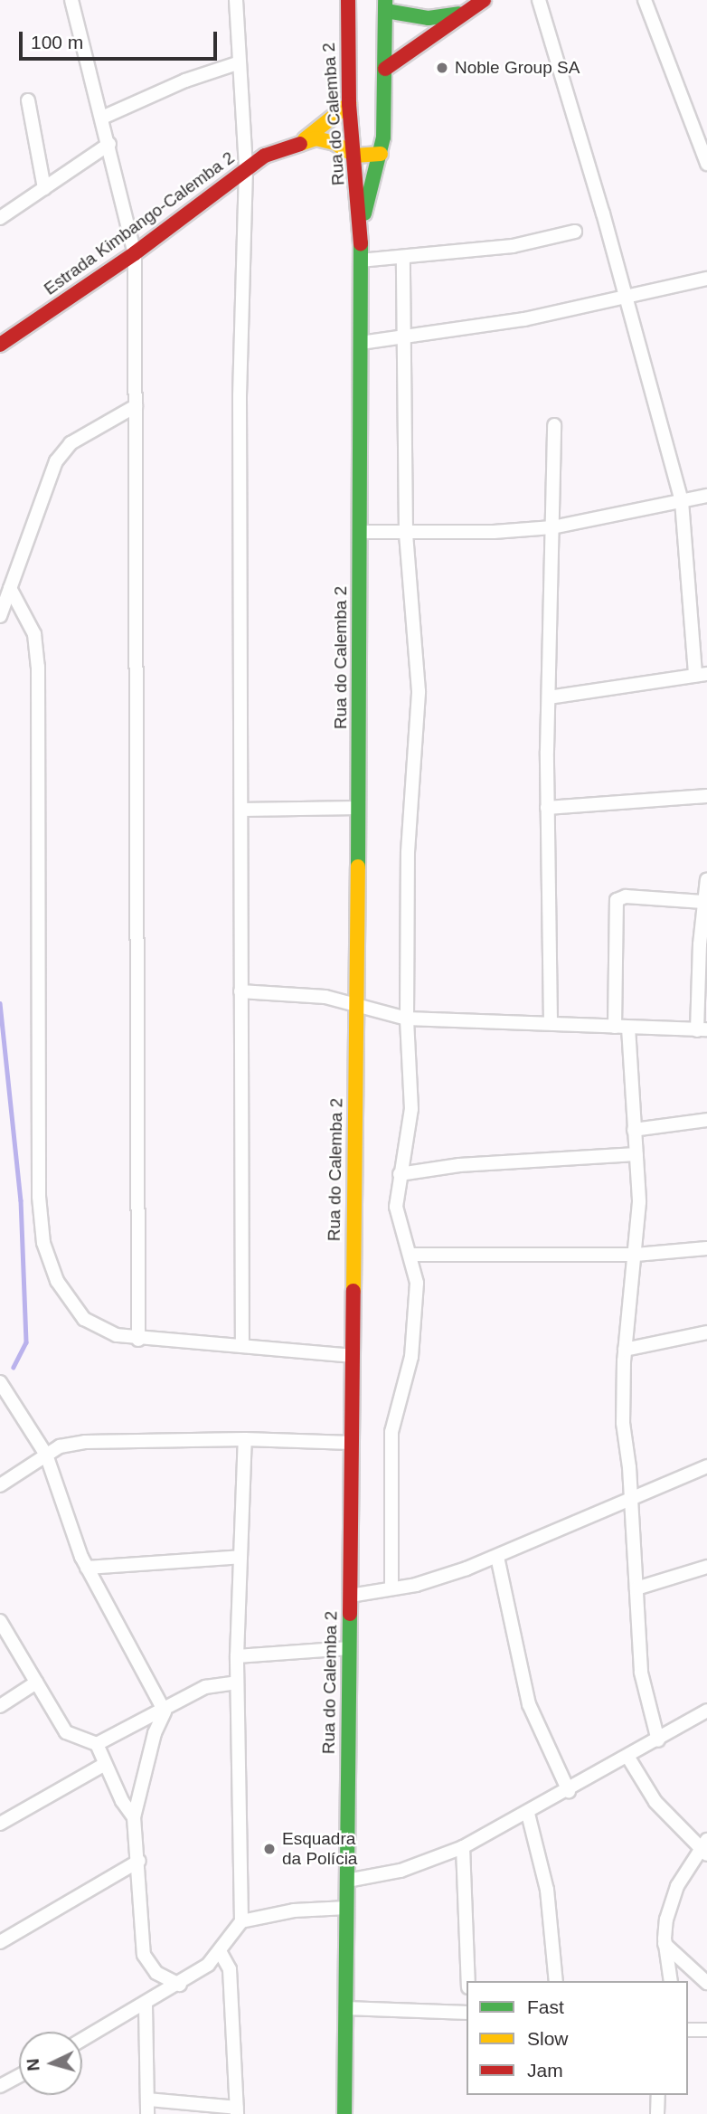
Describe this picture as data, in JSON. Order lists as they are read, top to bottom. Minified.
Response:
{"streets":{"main road":["Rua do Calemba 2","Estrada Kimbango-Calemba 2"]},"places":["Noble Group SA","Esquadra da Polícia"],"legend":["Fast","Slow","Jam"],"scale_bar":"100 m","north":"left"}
